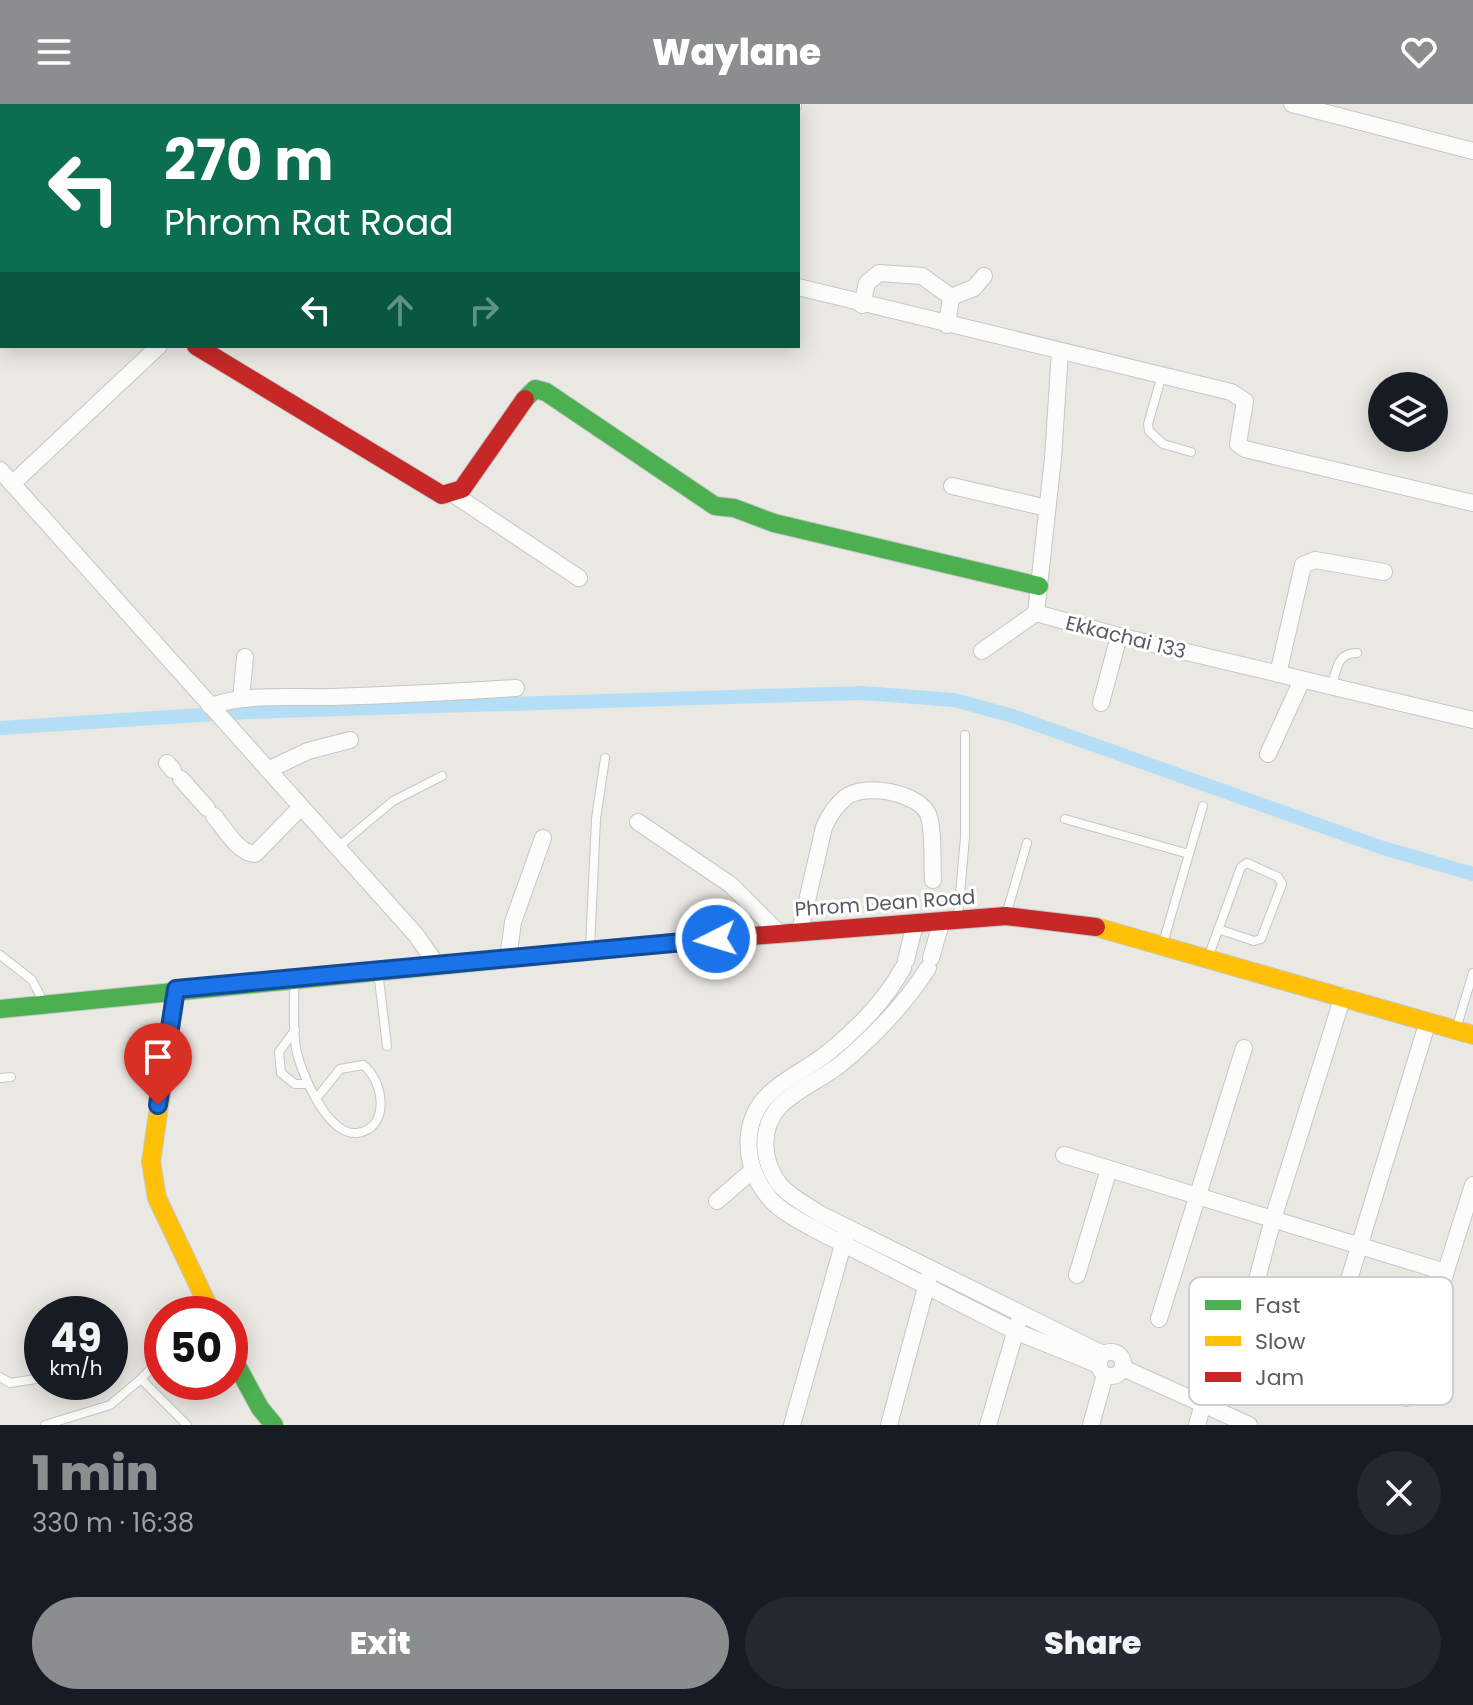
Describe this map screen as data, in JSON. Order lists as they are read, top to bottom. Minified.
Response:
{"streets":{"main road":["Phrom Dean Road"],"street":["Ekkachai 133"]},"legend":["Fast","Slow","Jam"],"page":{"header":"Waylane","turn":["270 m","Phrom Rat Road"],"speed":"49 km/h","limit":"50","heading":["1 min","330 m · 16:38"],"buttons":["Exit","Share"]}}
